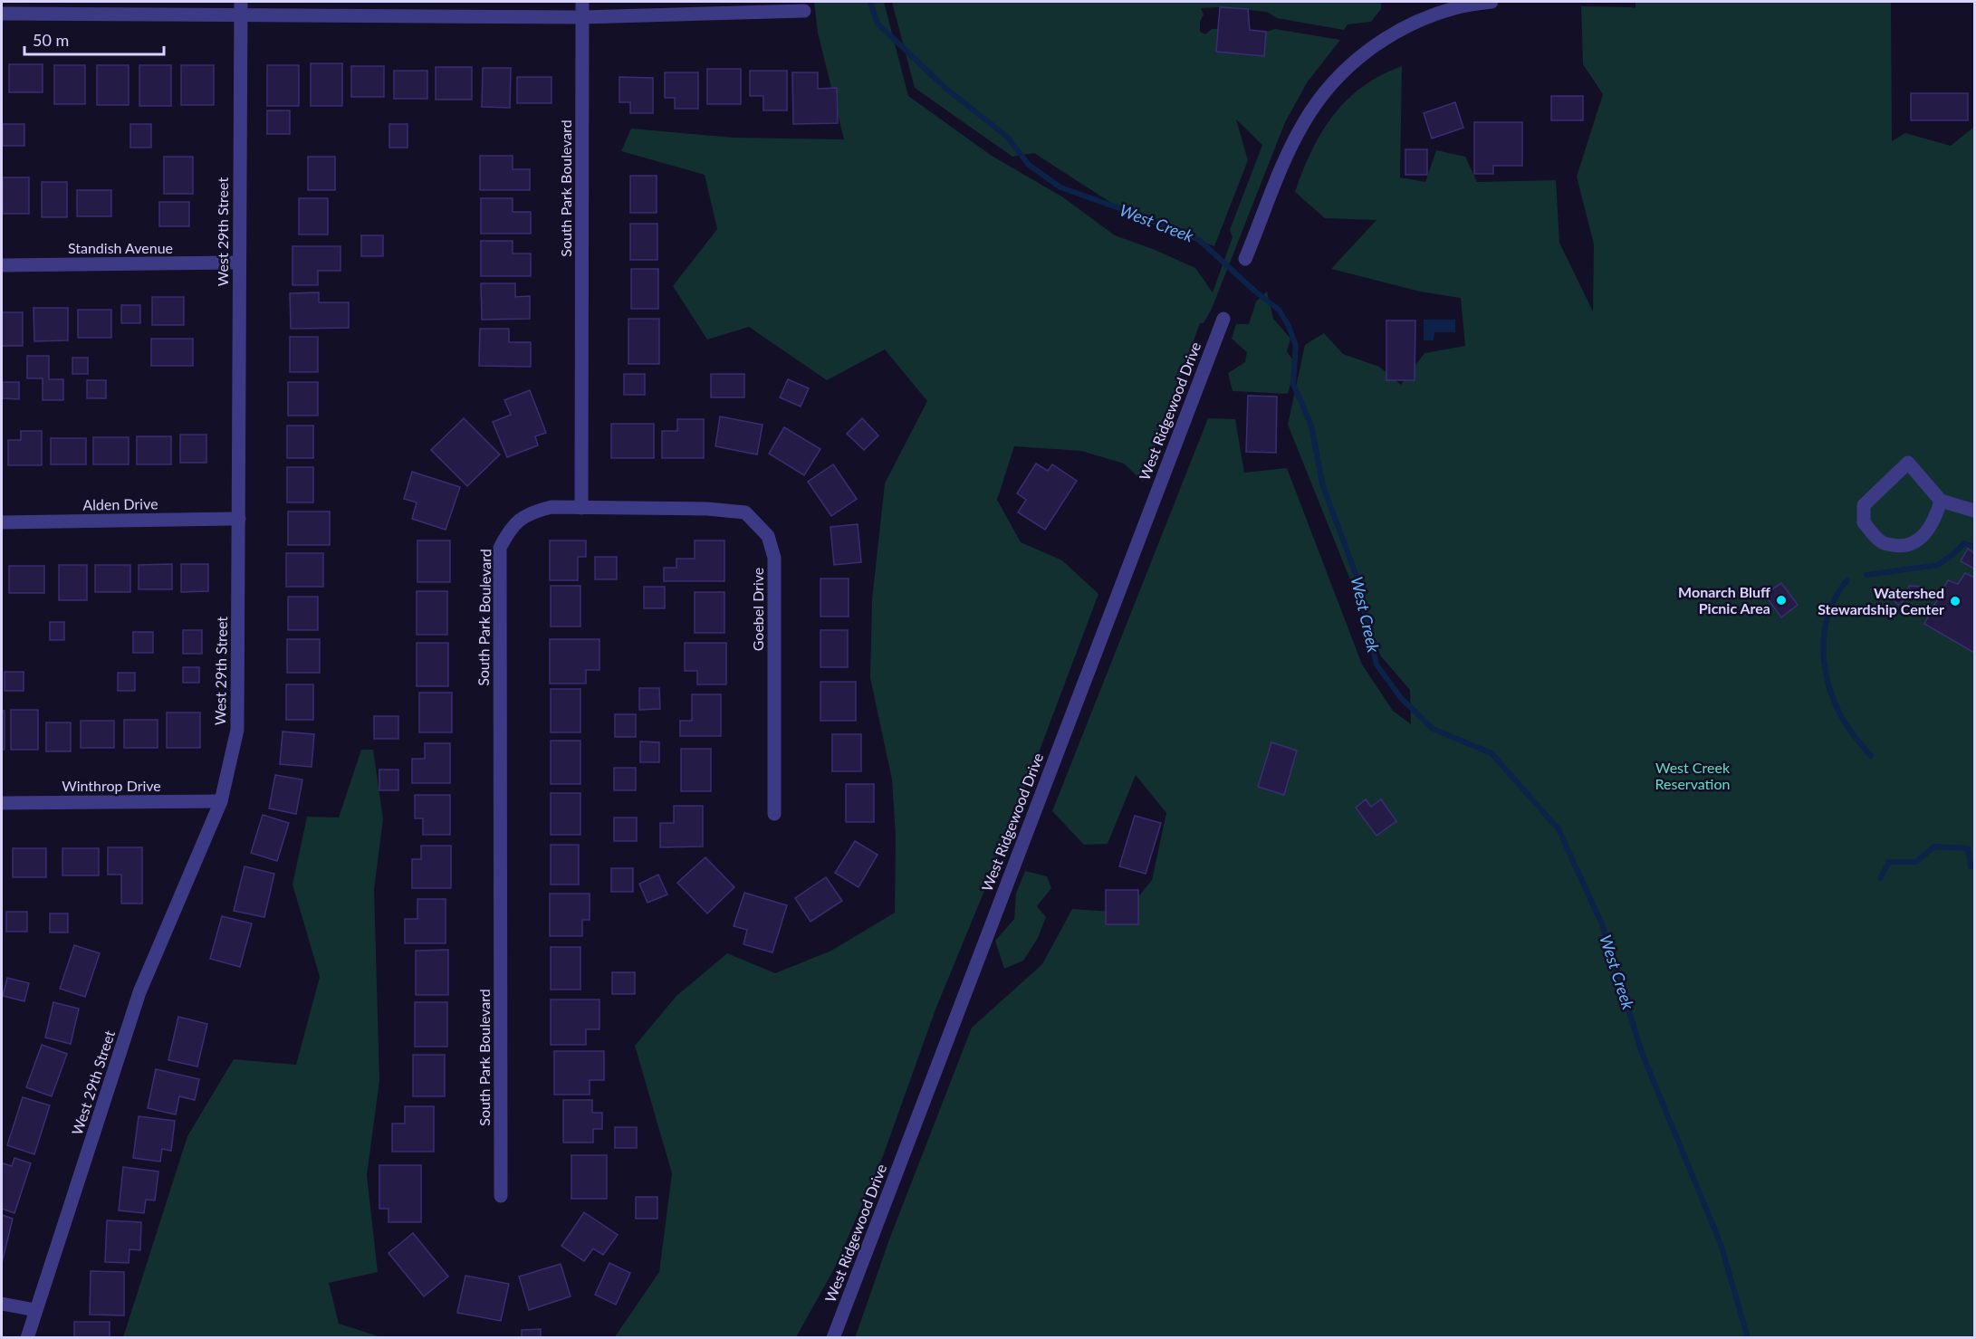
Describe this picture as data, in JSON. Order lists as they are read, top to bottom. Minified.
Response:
{"streets":{"street":["South Park Boulevard","West 29th Street","Standish Avenue","West Ridgewood Drive","Alden Drive","Goebel Drive","Winthrop Drive"]},"crossings":[["South Park Boulevard","Goebel Drive"],["West 29th Street","Standish Avenue"],["West 29th Street","Alden Drive"],["West 29th Street","Winthrop Drive"]],"water":["West Creek"],"parks":["West Creek Reservation"],"places":["Monarch Bluff Picnic Area","Watershed Stewardship Center"],"scale_bar":"50 m"}
